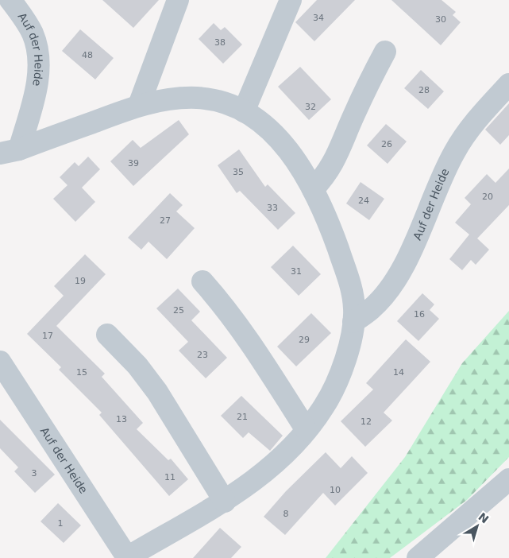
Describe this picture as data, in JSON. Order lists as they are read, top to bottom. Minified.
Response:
{"streets":{"street":["Auf der Heide"]},"house_numbers":["34","30","38","48","28","32","26","39","35","20","24","33","27","31","19","25","16","17","29","23","15","14","21","13","12","3","11","10","8","1"],"north":"top right"}
